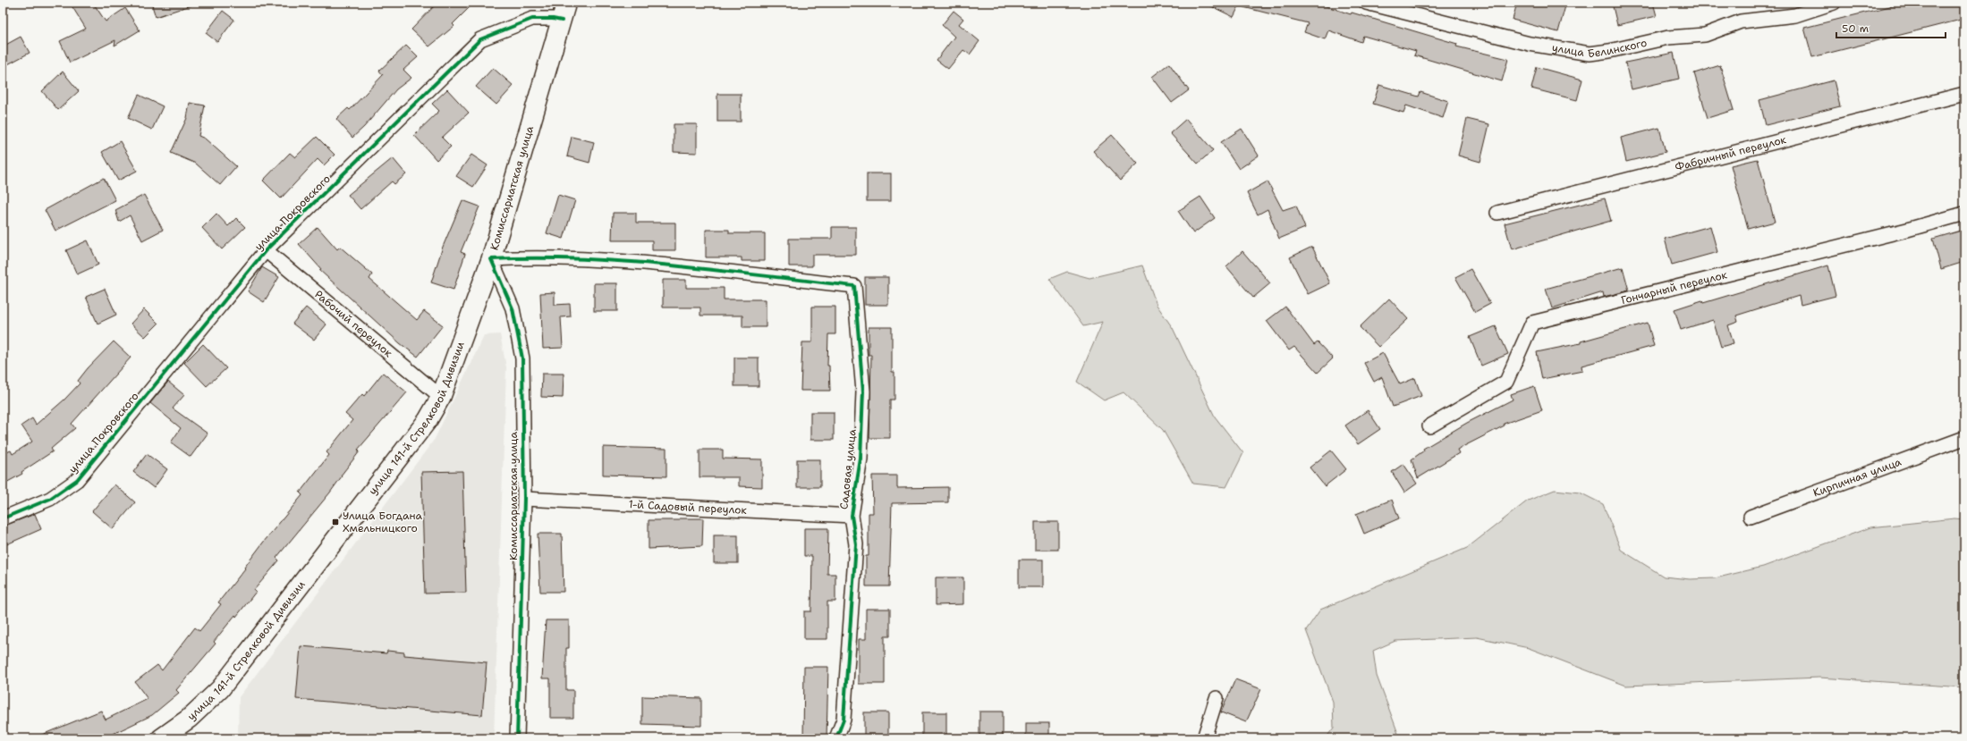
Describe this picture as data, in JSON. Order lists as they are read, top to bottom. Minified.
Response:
{"streets":{"main road":["Комиссариатская улица","улица 141-й Стрелковой Дивизии"],"street":["улица Белинского","Фабричный переулок","улица Покровского","Гончарный переулок","Рабочий переулок","Садовая улица","Кирпичная улица","1-й Садовый переулок"]},"crossings":[["Комиссариатская улица","улица Покровского"],["Комиссариатская улица","улица 141-й Стрелковой Дивизии"],["Комиссариатская улица","Садовая улица"],["Комиссариатская улица","1-й Садовый переулок"],["улица Покровского","Рабочий переулок"],["Рабочий переулок","улица 141-й Стрелковой Дивизии"],["улица 141-й Стрелковой Дивизии","Садовая улица"],["Садовая улица","1-й Садовый переулок"]],"places":{"transit":["Улица Богдана Хмельницкого"]},"scale_bar":"50 m"}
